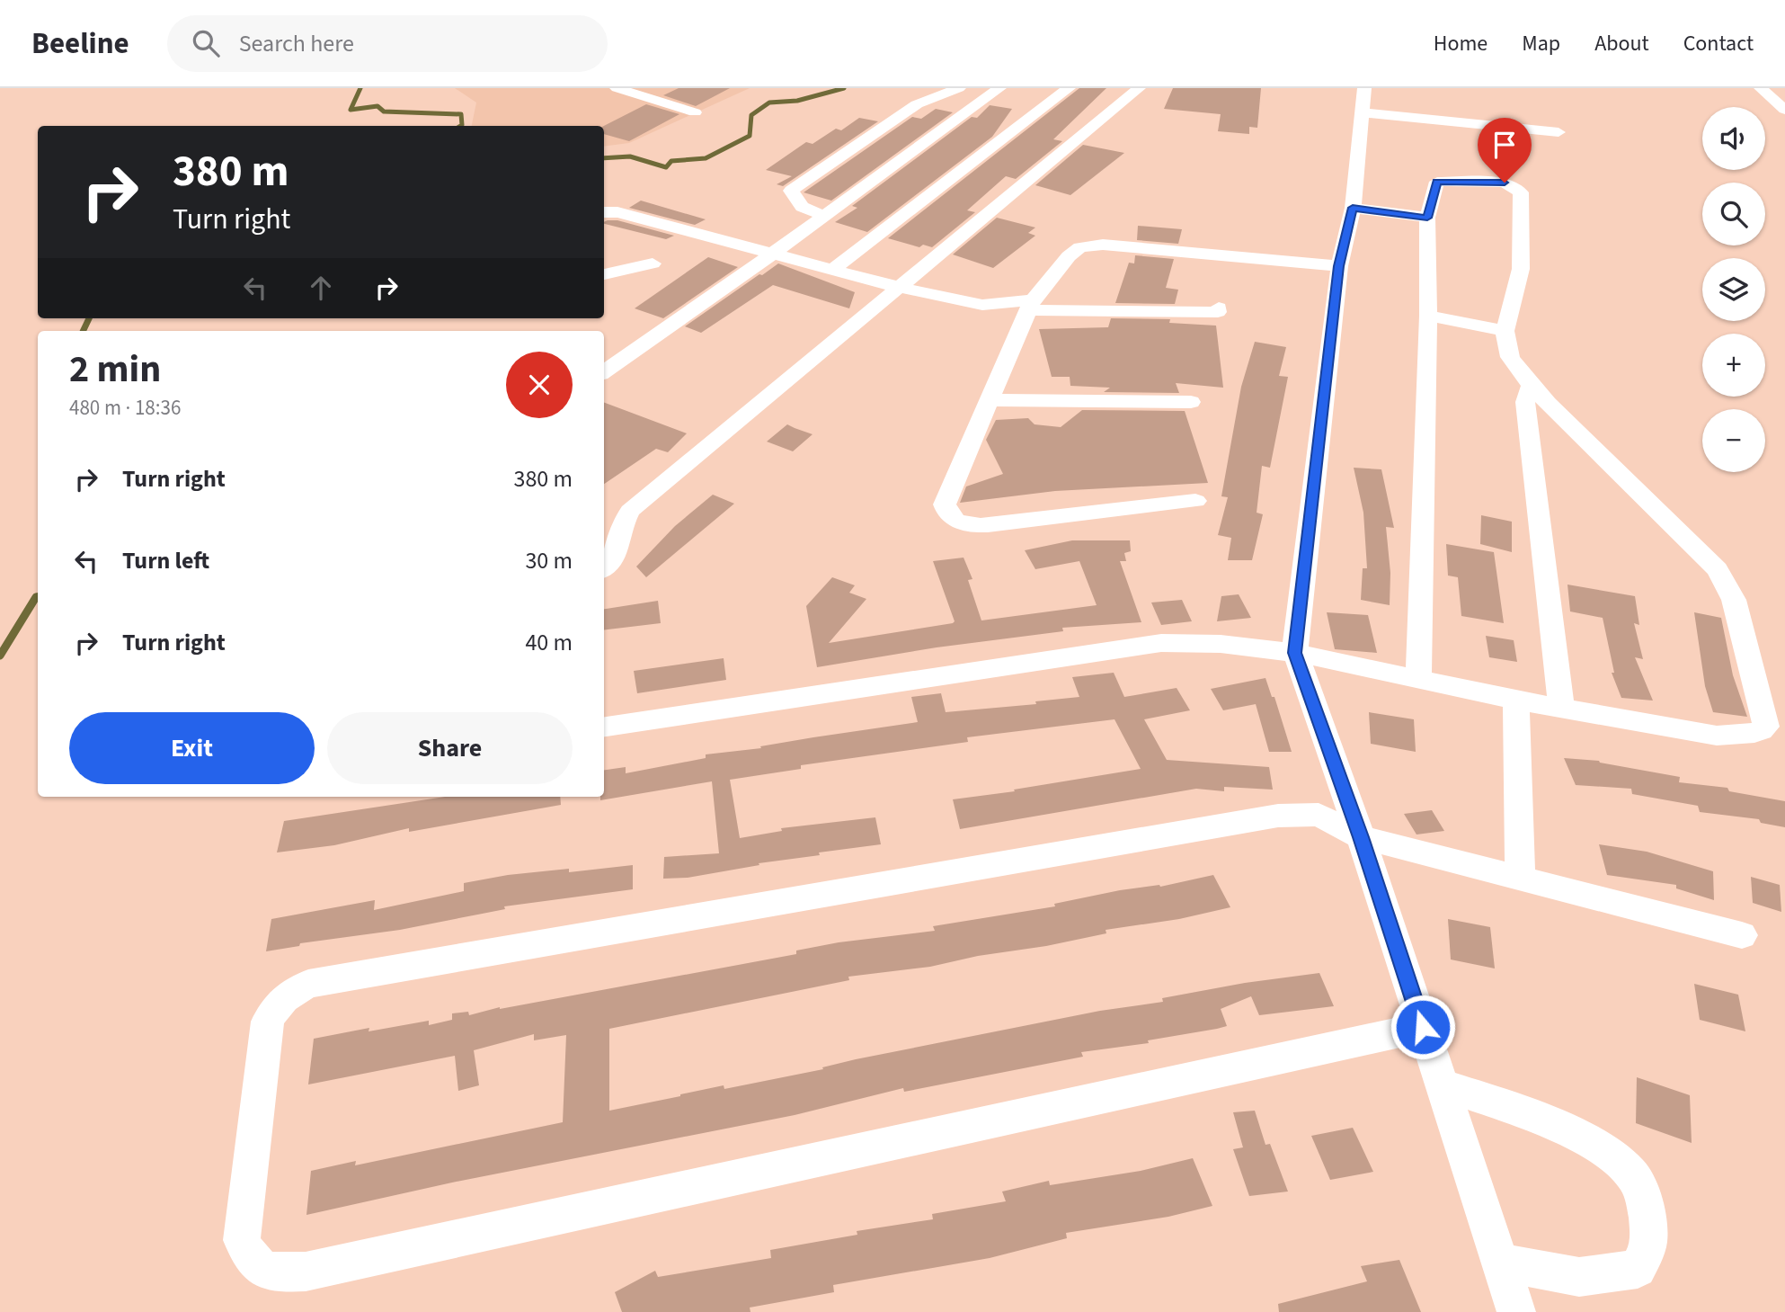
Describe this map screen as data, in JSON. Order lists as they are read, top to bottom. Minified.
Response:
{"page":{"header":"Beeline","search":"Search here","nav":["Home","Map","About","Contact"],"map_buttons":["+","−"],"turn":["380 m","Turn right"],"heading":["2 min","480 m · 18:36"],"list":[{"name":"Turn right","value":"380 m"},{"name":"Turn left","value":"30 m"},{"name":"Turn right","value":"40 m"}],"buttons":["Exit","Share"]}}
